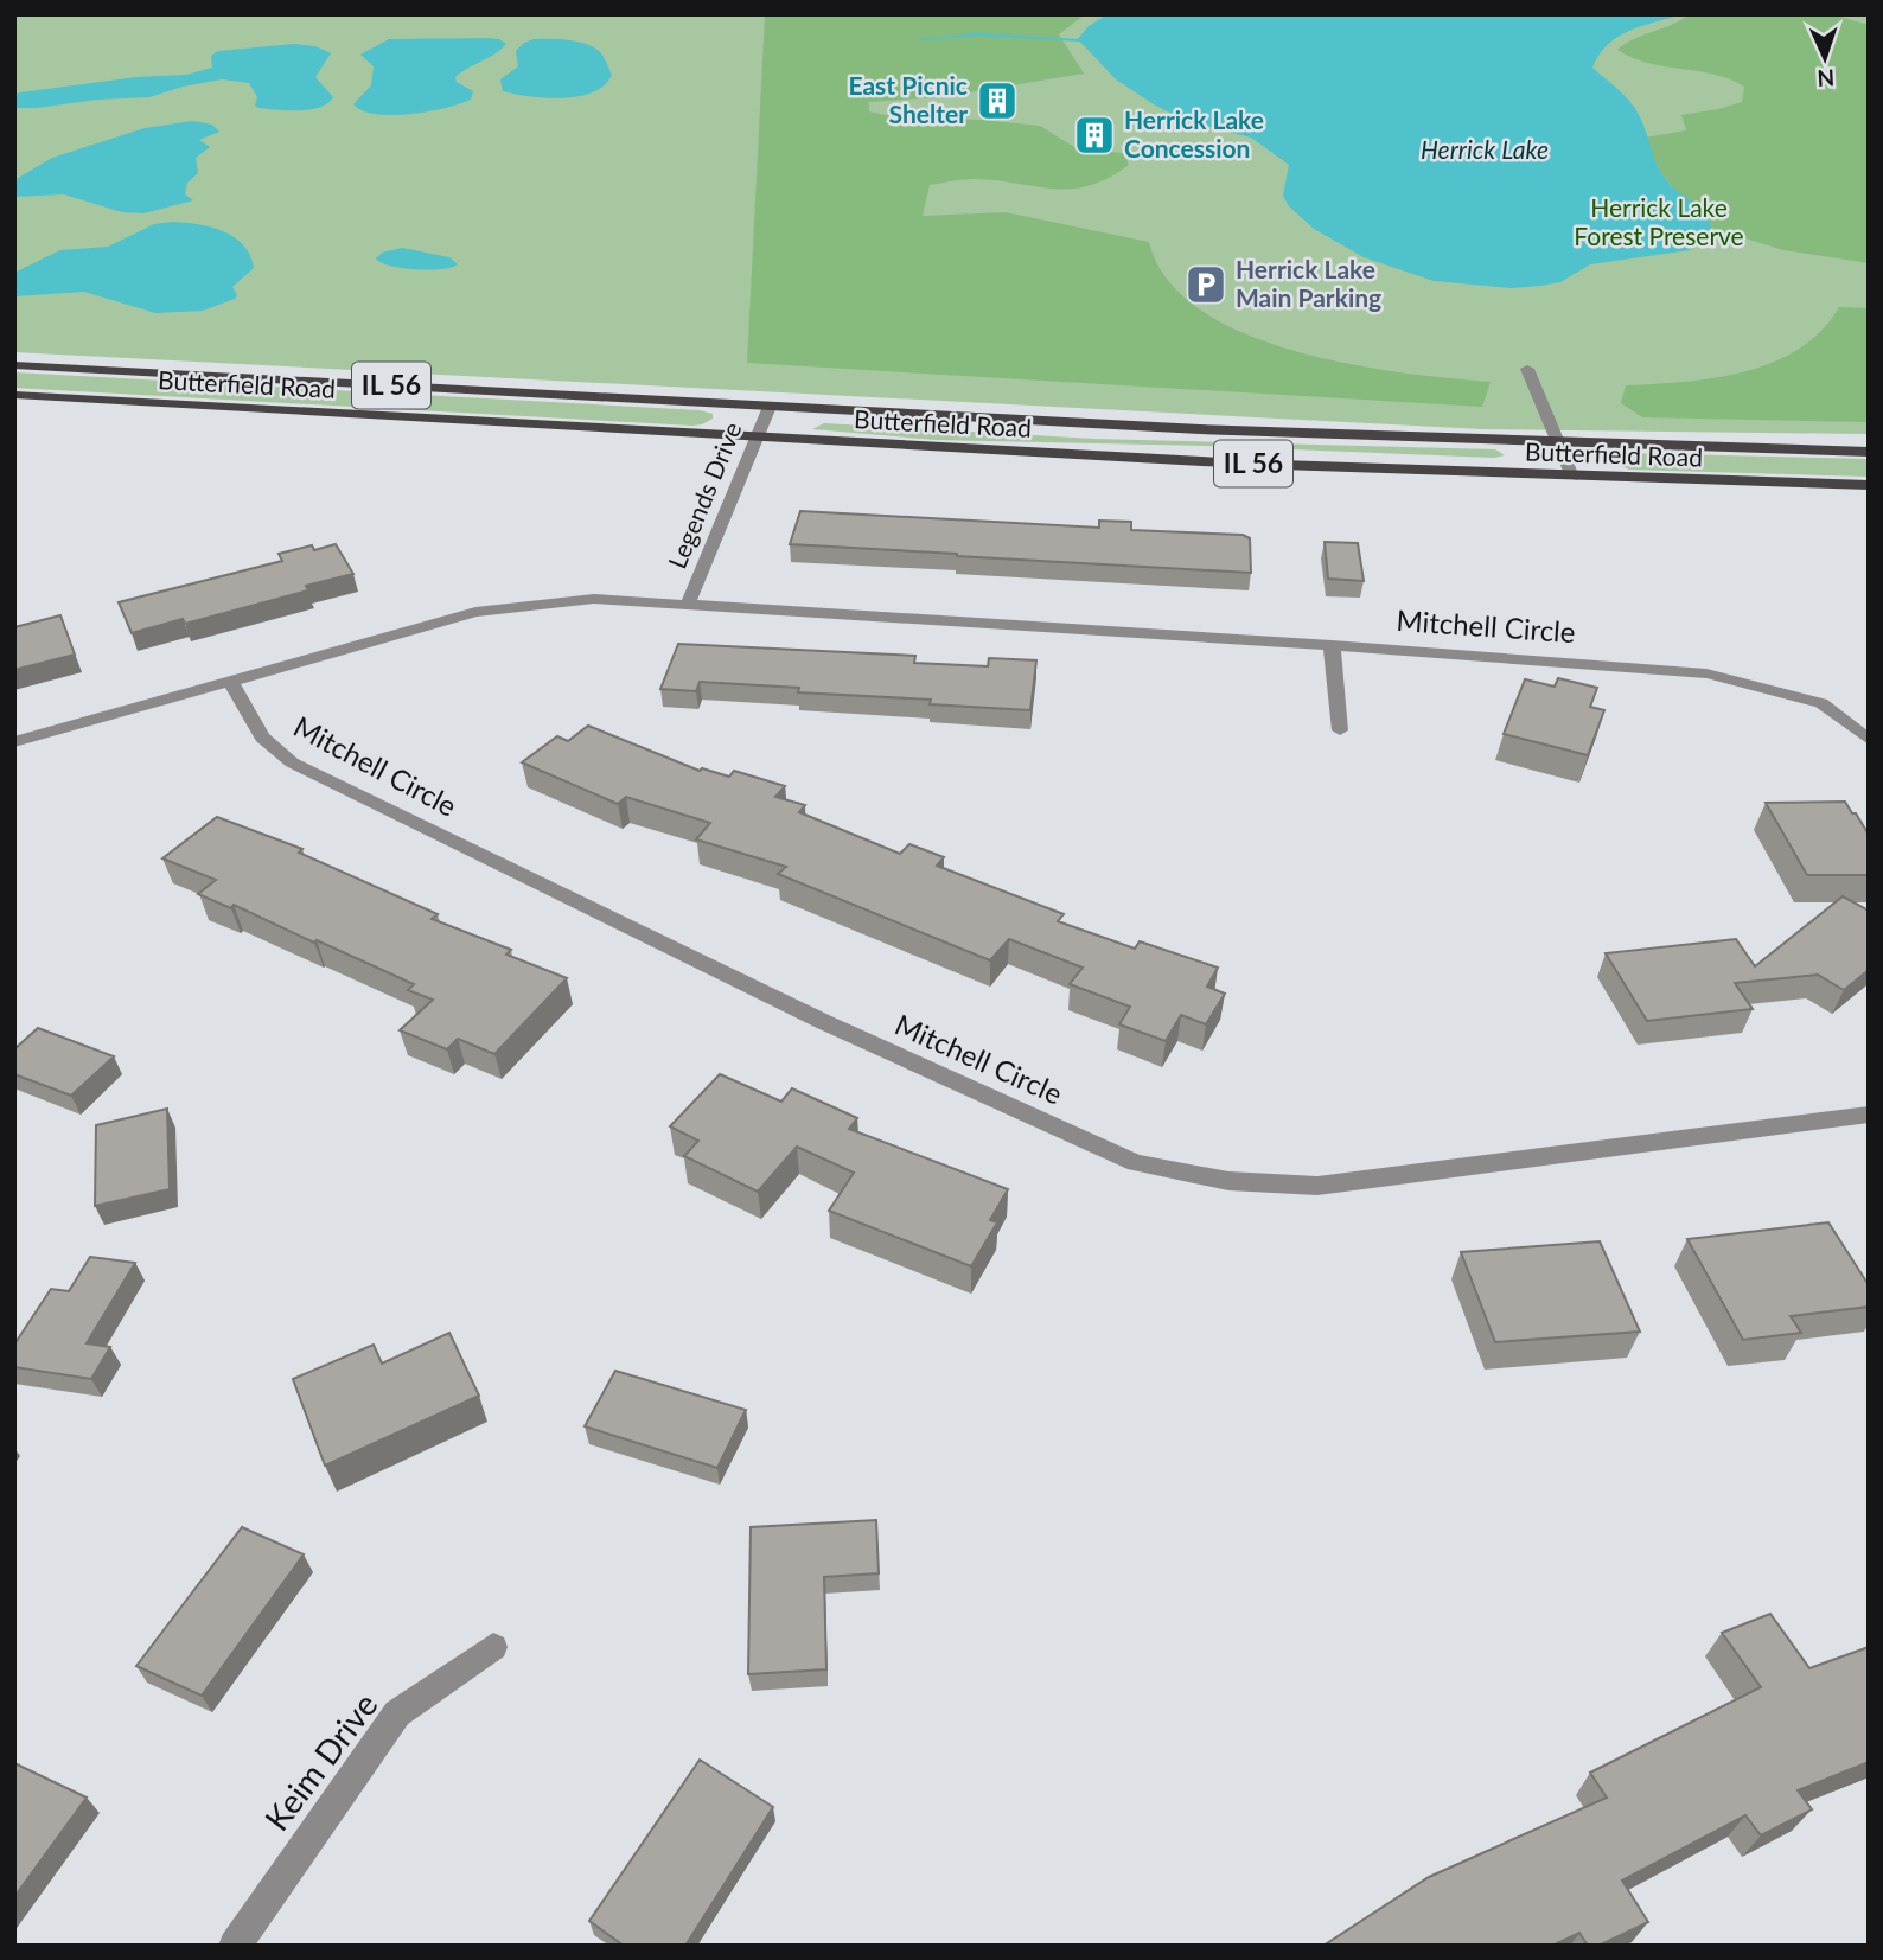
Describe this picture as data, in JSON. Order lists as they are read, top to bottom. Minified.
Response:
{"streets":{"main road":["Butterfield Road","IL 56"],"street":["Legends Drive","Mitchell Circle","Keim Drive"]},"crossings":[["Butterfield Road","Legends Drive"],["Legends Drive","Mitchell Circle"]],"water":["Herrick Lake"],"parks":["Herrick Lake Forest Preserve"],"places":{"building":["East Picnic Shelter","Herrick Lake Concession"],"parking":["Herrick Lake Main Parking"]},"north":"bottom"}
